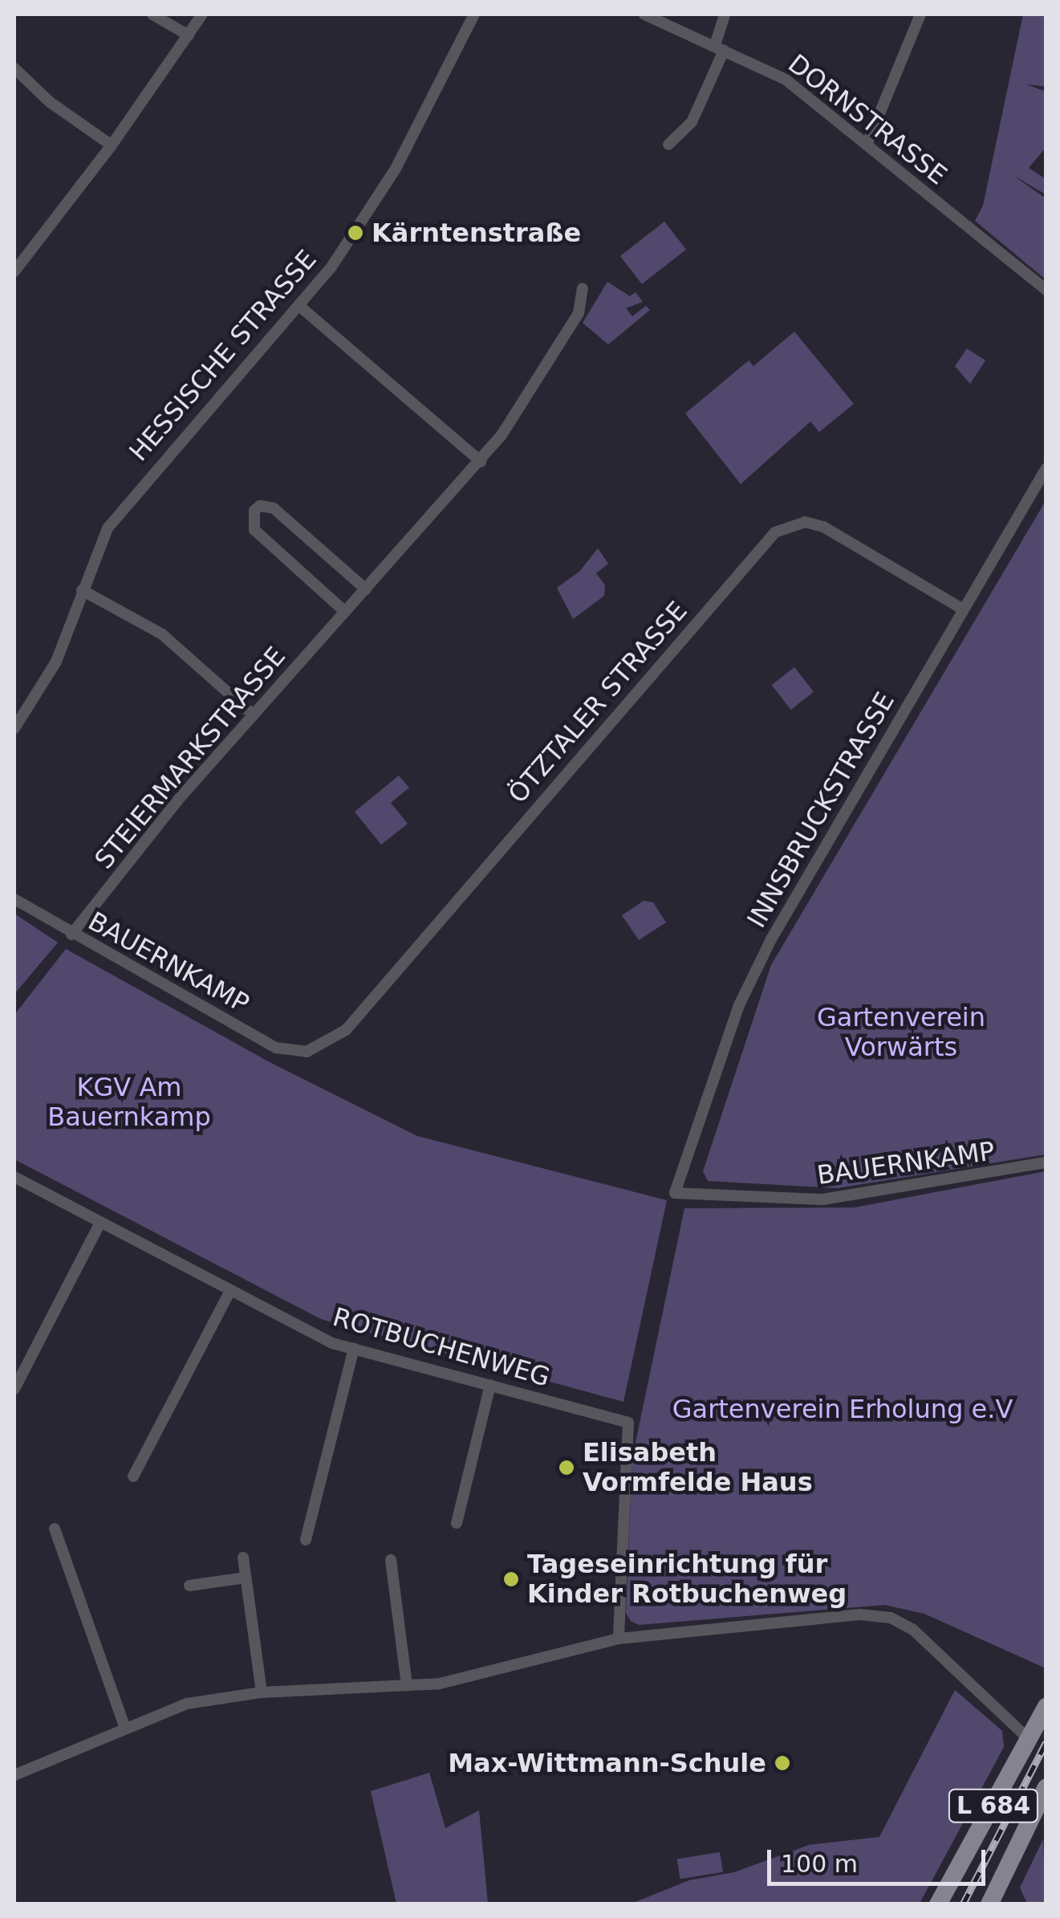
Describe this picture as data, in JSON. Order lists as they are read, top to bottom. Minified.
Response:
{"streets":{"main road":["L 684"],"street":["DORNSTRASSE","HESSISCHE STRASSE","ÖTZTALER STRASSE","STEIERMARKSTRASSE","INNSBRUCKSTRASSE","BAUERNKAMP","ROTBUCHENWEG"]},"crossings":[["ÖTZTALER STRASSE","INNSBRUCKSTRASSE"],["ÖTZTALER STRASSE","BAUERNKAMP"],["STEIERMARKSTRASSE","BAUERNKAMP"],["INNSBRUCKSTRASSE","BAUERNKAMP"]],"parks":["Gartenverein Vorwärts","KGV Am Bauernkamp","Gartenverein Erholung e.V"],"places":["Kärntenstraße","Elisabeth Vormfelde Haus","Tageseinrichtung für Kinder Rotbuchenweg","Max-Wittmann-Schule"],"scale_bar":"100 m"}
